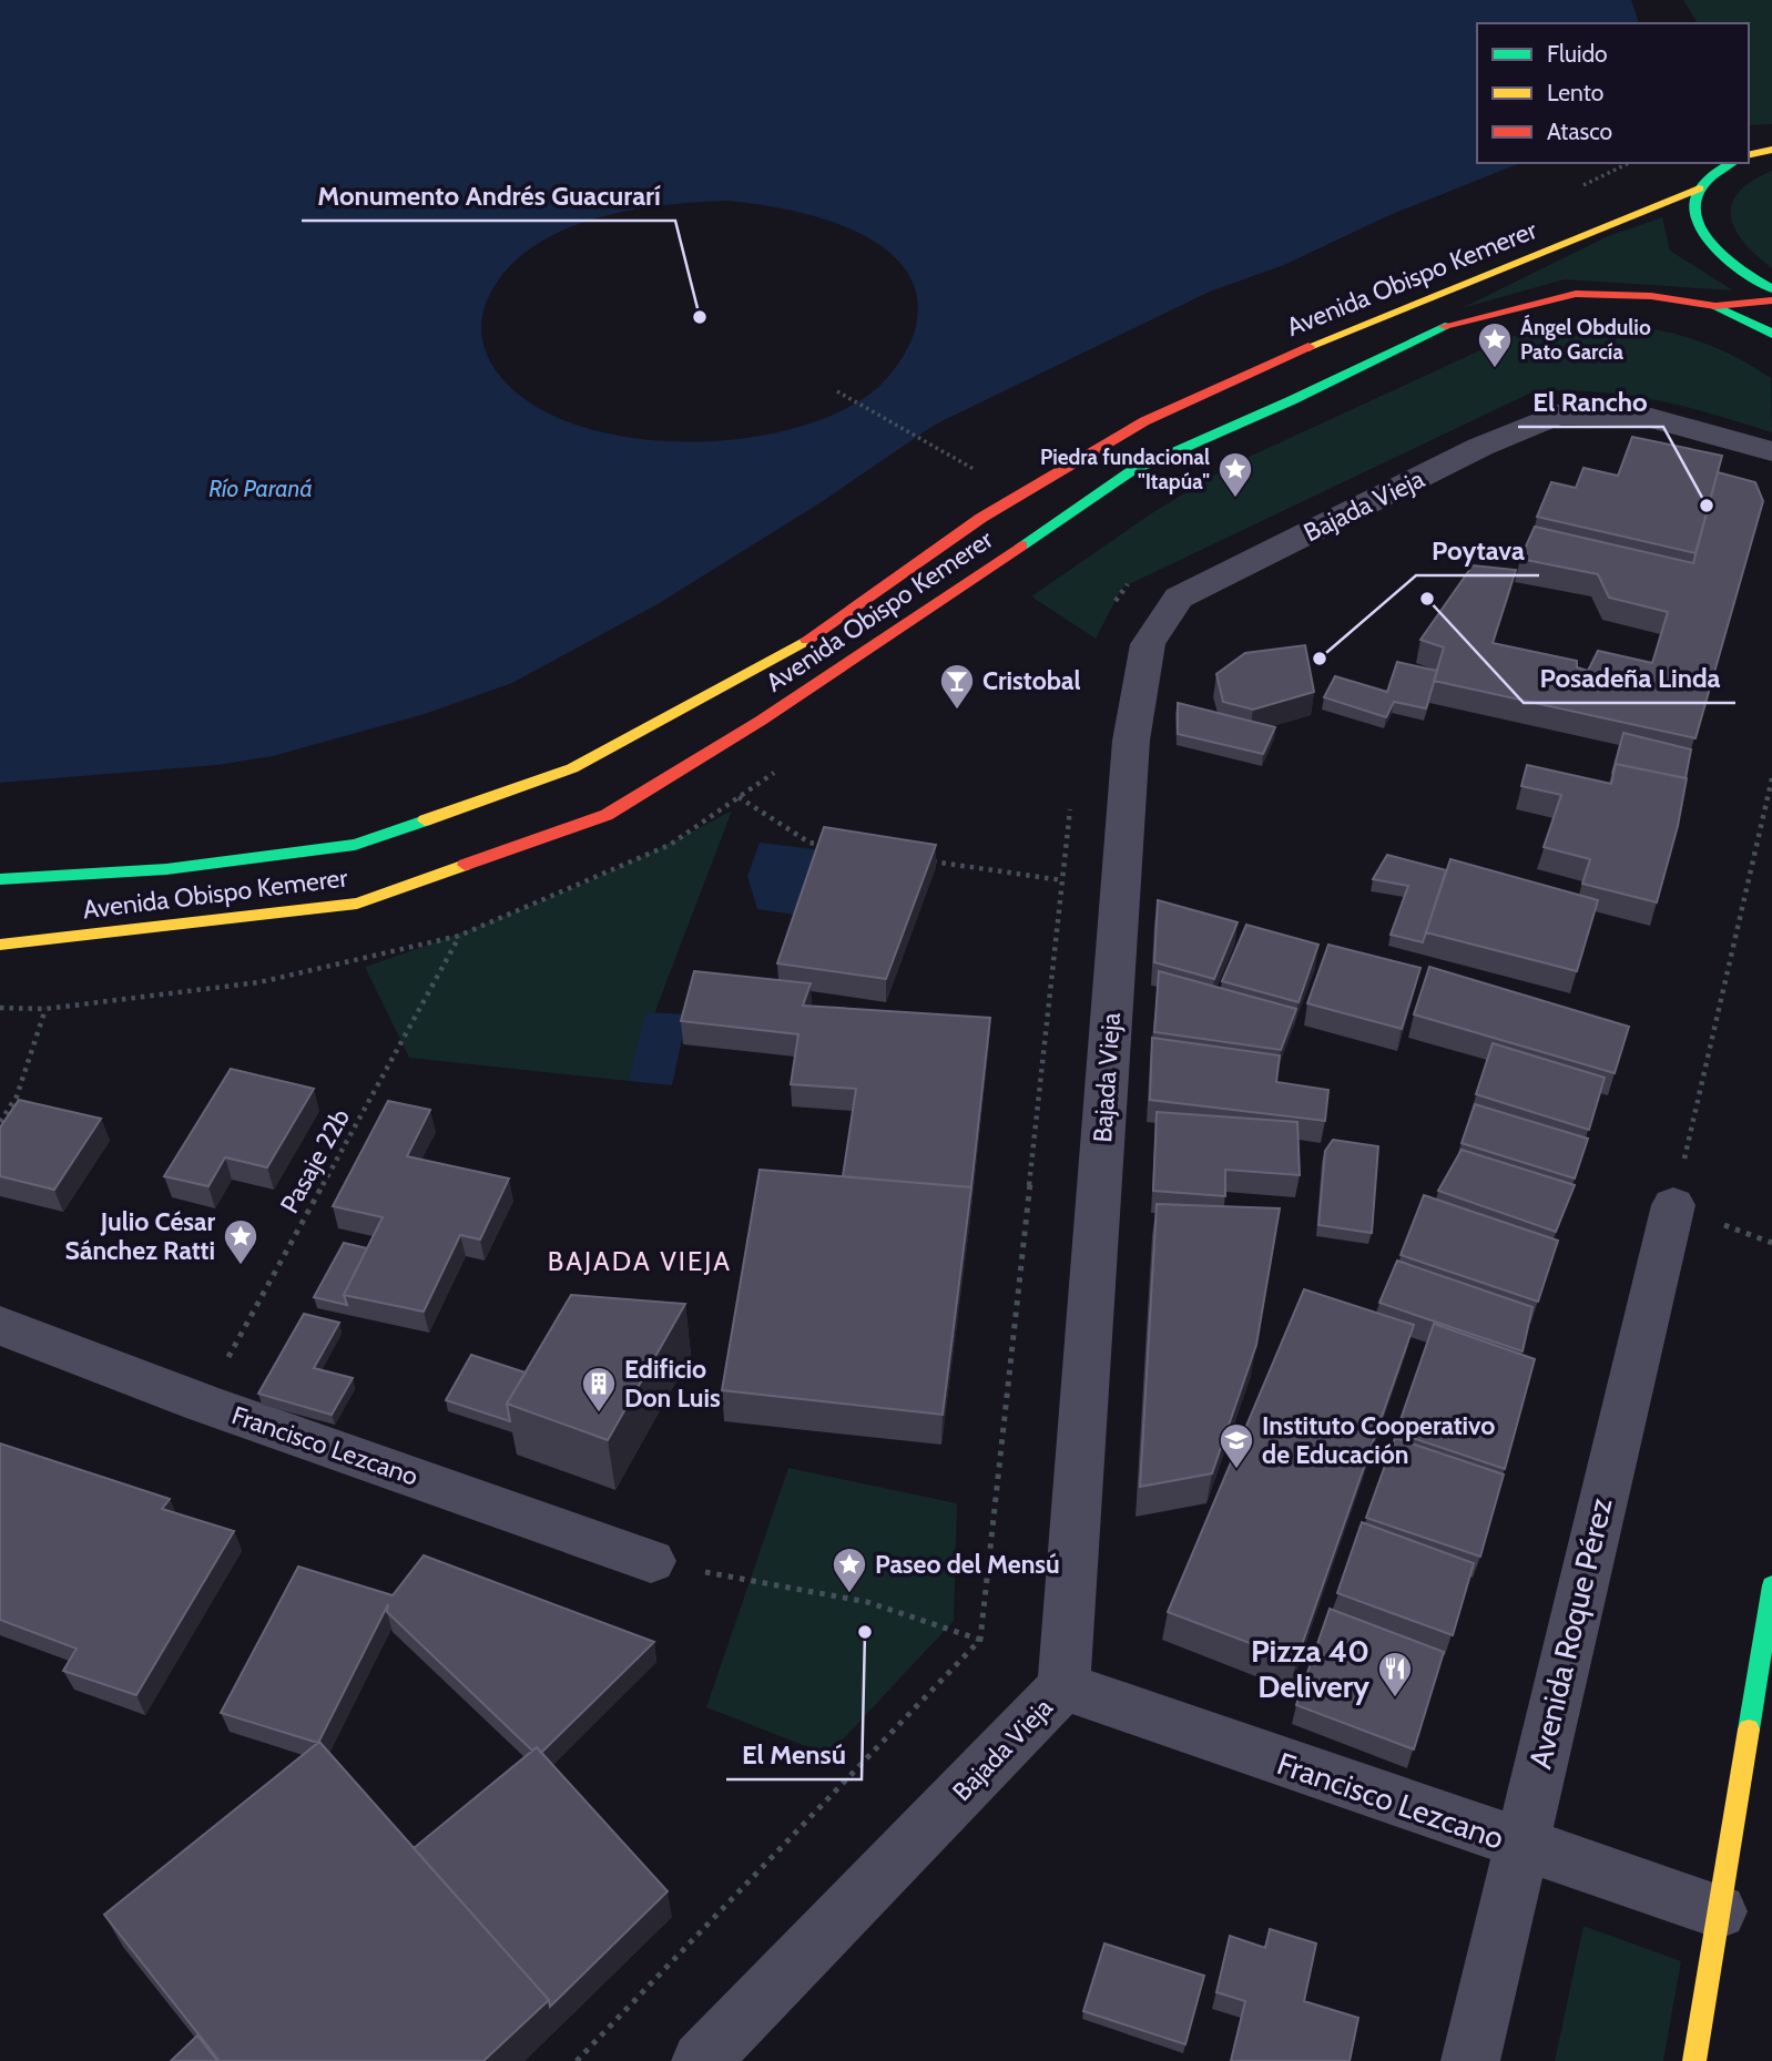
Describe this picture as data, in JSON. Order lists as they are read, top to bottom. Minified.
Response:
{"streets":{"main road":["Avenida Obispo Kemerer"],"street":["Bajada Vieja","Francisco Lezcano","Avenida Roque Pérez"],"path":["Pasaje 22b"]},"crossings":[["Bajada Vieja","Francisco Lezcano"],["Pasaje 22b","Francisco Lezcano"],["Francisco Lezcano","Avenida Roque Pérez"]],"districts":["BAJADA VIEJA"],"water":["Río Paraná"],"places":{"other":["Monumento Andrés Guacurarí","El Rancho","Posadeña Linda","Poytava","El Mensú"],"place":["Ángel Obdulio Pato García","Piedra fundacional \"Itapúa\"","Julio César Sánchez Ratti","Paseo del Mensú"],"bar":["Cristobal"],"building":["Edificio Don Luis"],"school or university":["Instituto Cooperativo de Educación"],"restaurant":["Pizza 40 Delivery"]},"legend":["Fluido","Lento","Atasco"]}
